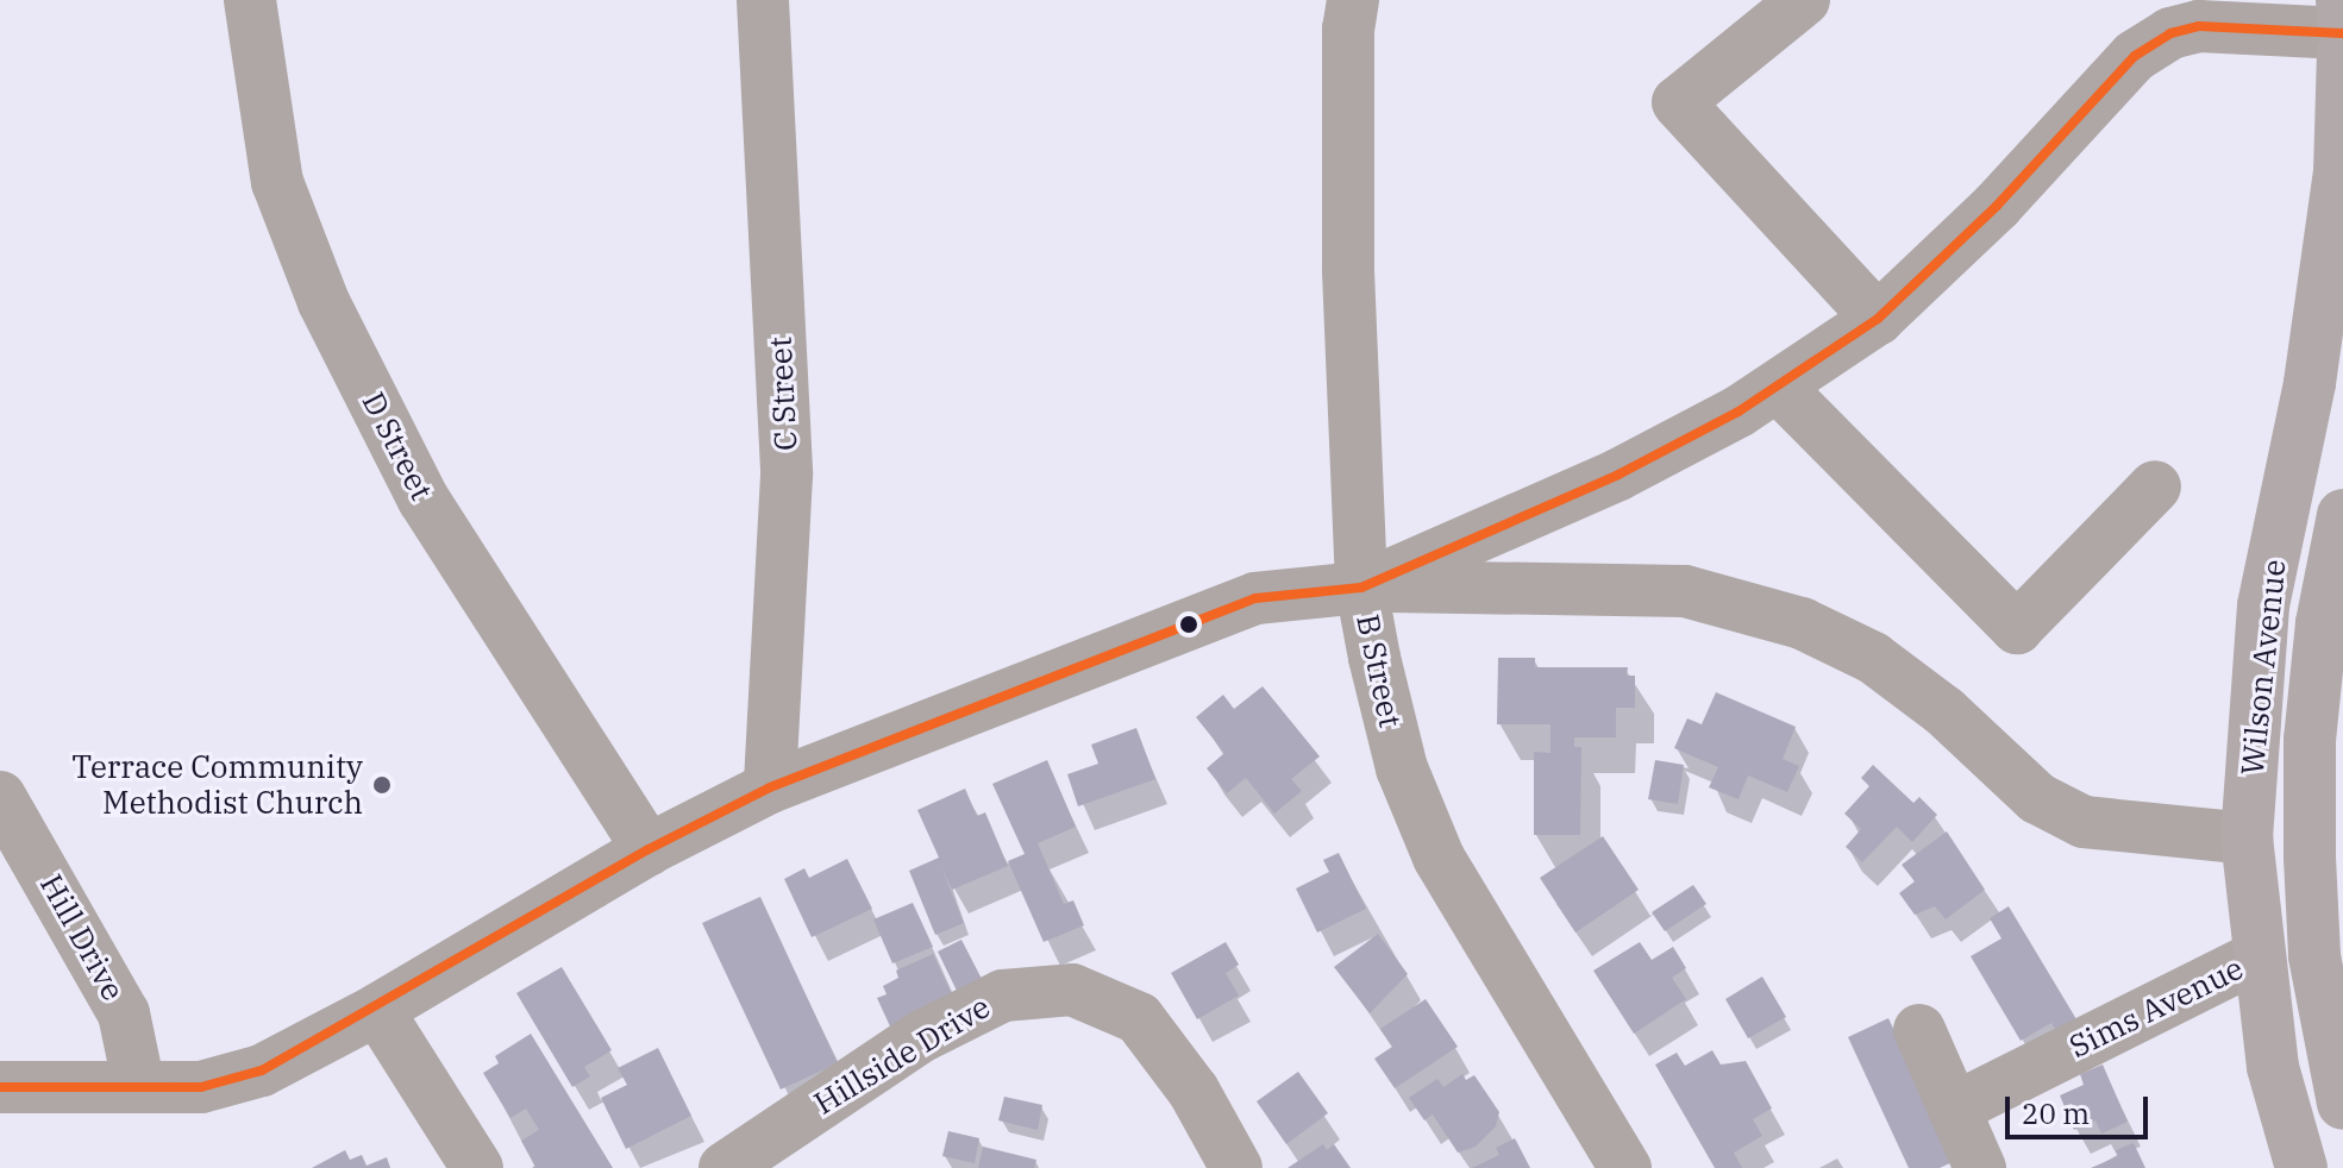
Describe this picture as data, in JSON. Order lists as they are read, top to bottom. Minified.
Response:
{"streets":{"main road":["Wilson Avenue"],"street":["C Street","D Street","B Street","Hill Drive","Sims Avenue","Hillside Drive"]},"crossings":[["Wilson Avenue","Sims Avenue"]],"places":["Terrace Community Methodist Church"],"scale_bar":"20 m"}
